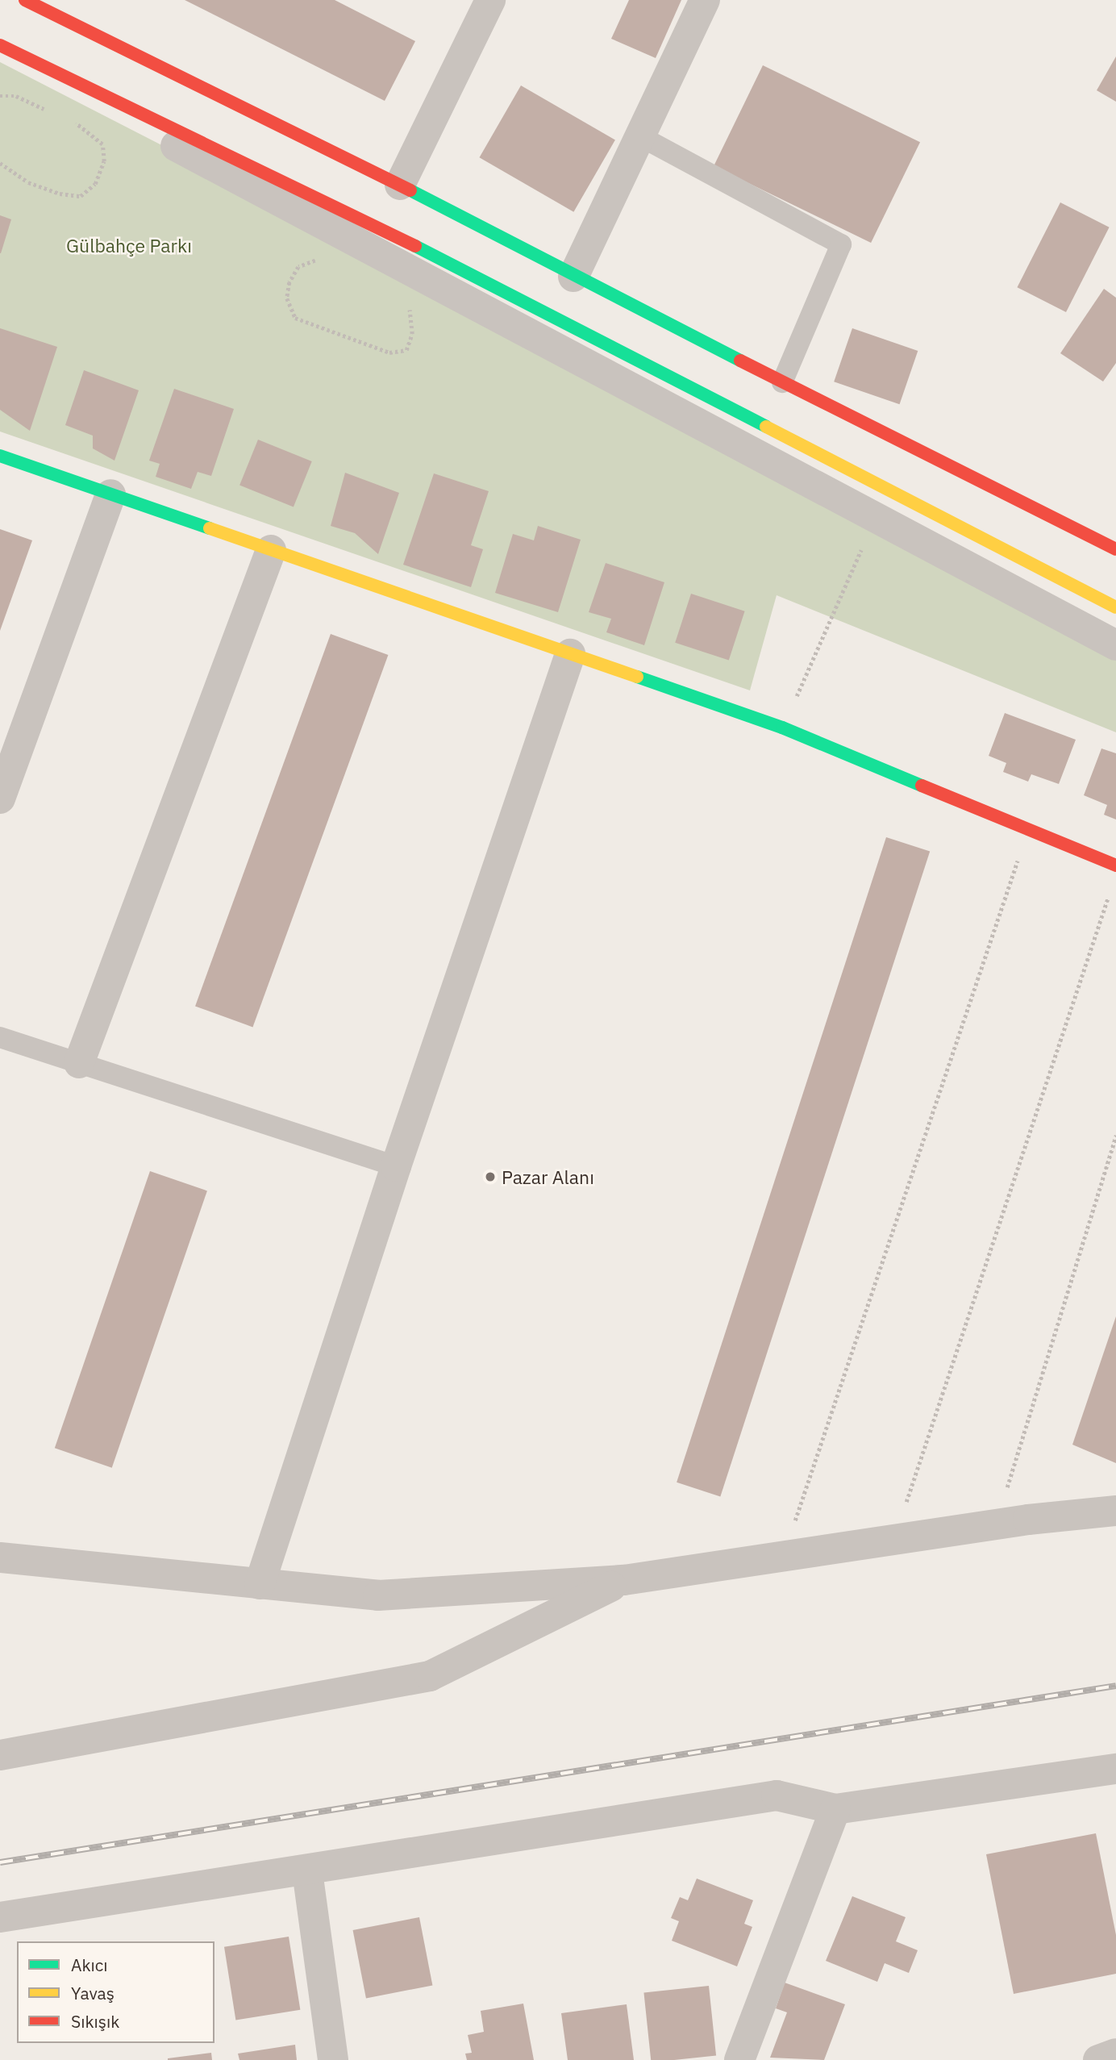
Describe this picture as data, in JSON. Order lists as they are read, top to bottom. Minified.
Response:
{"parks":["Gülbahçe Parkı"],"places":["Pazar Alanı"],"legend":["Akıcı","Yavaş","Sıkışık"]}
